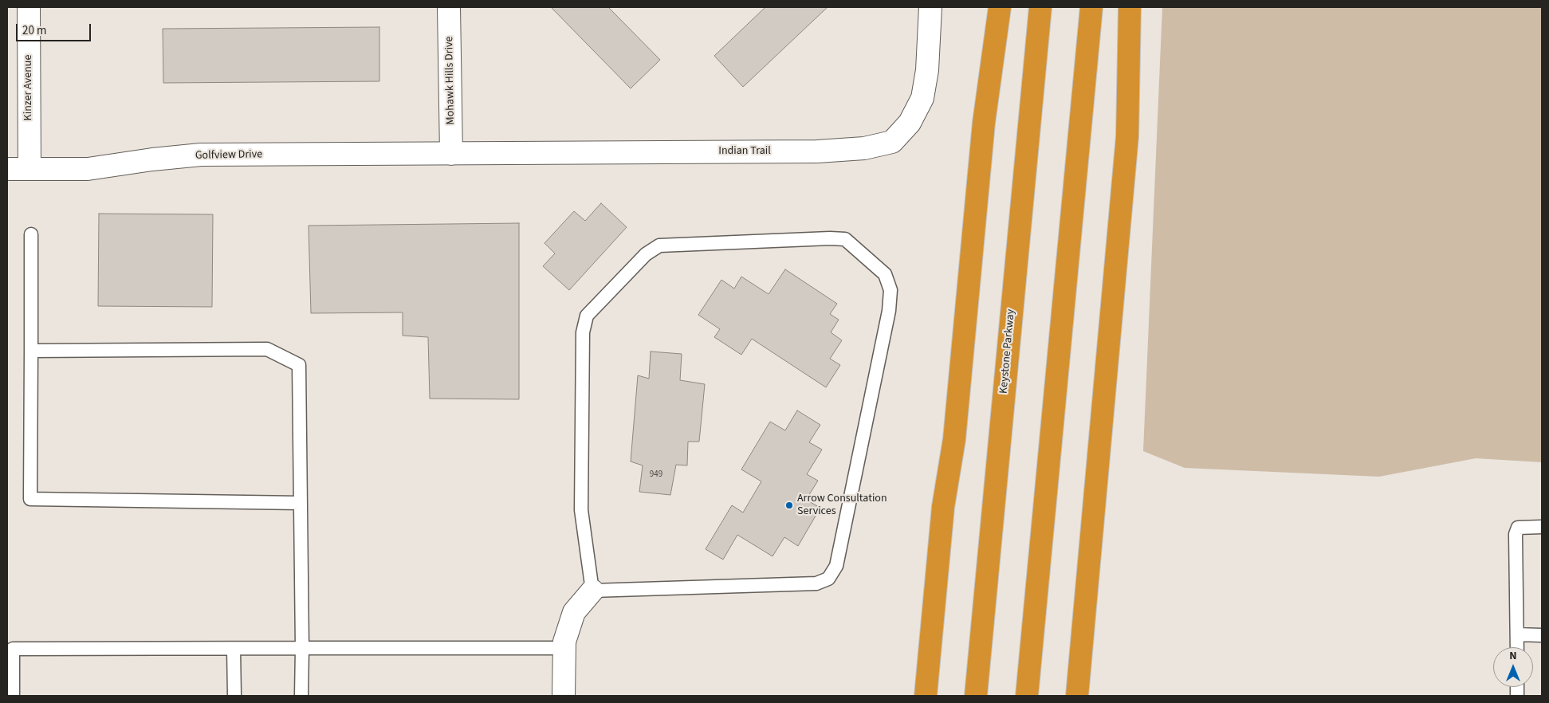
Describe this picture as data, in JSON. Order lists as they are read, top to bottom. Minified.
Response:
{"streets":{"highway":["Keystone Parkway"],"street":["Mohawk Hills Drive","Kinzer Avenue","Indian Trail","Golfview Drive"]},"crossings":[["Mohawk Hills Drive","Indian Trail"],["Mohawk Hills Drive","Golfview Drive"],["Kinzer Avenue","Golfview Drive"],["Indian Trail","Golfview Drive"]],"places":["Arrow Consultation Services"],"house_numbers":["949"],"scale_bar":"20 m","north":"top"}
